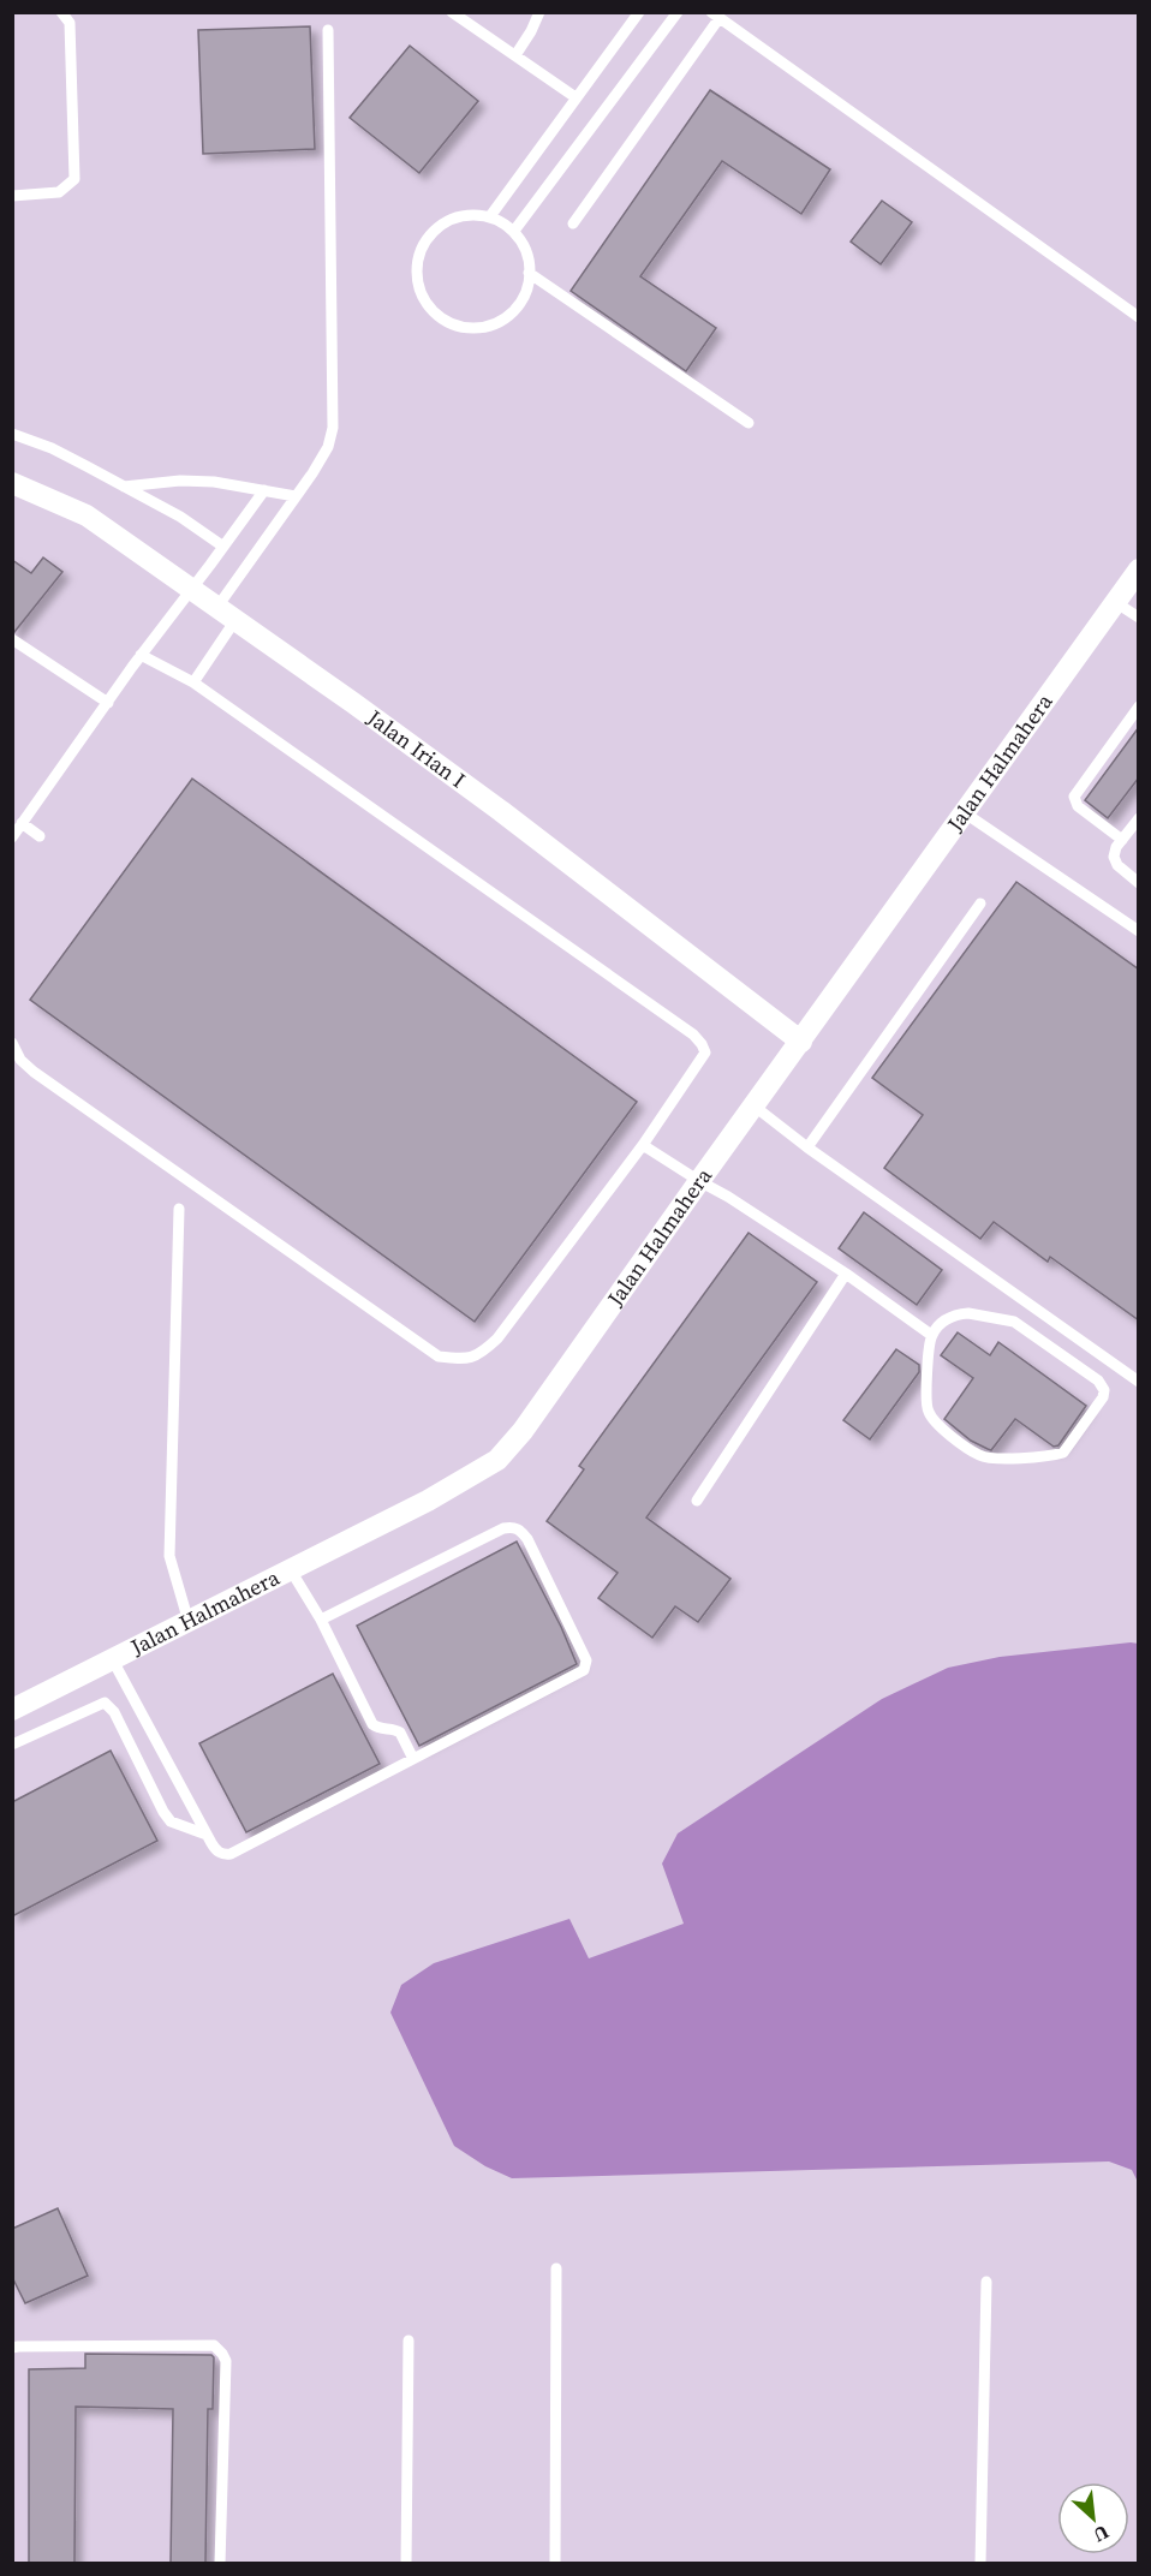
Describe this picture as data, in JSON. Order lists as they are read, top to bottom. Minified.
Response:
{"streets":{"street":["Jalan Irian I","Jalan Halmahera"]},"crossings":[["Jalan Irian I","Jalan Halmahera"]],"north":"bottom right"}
